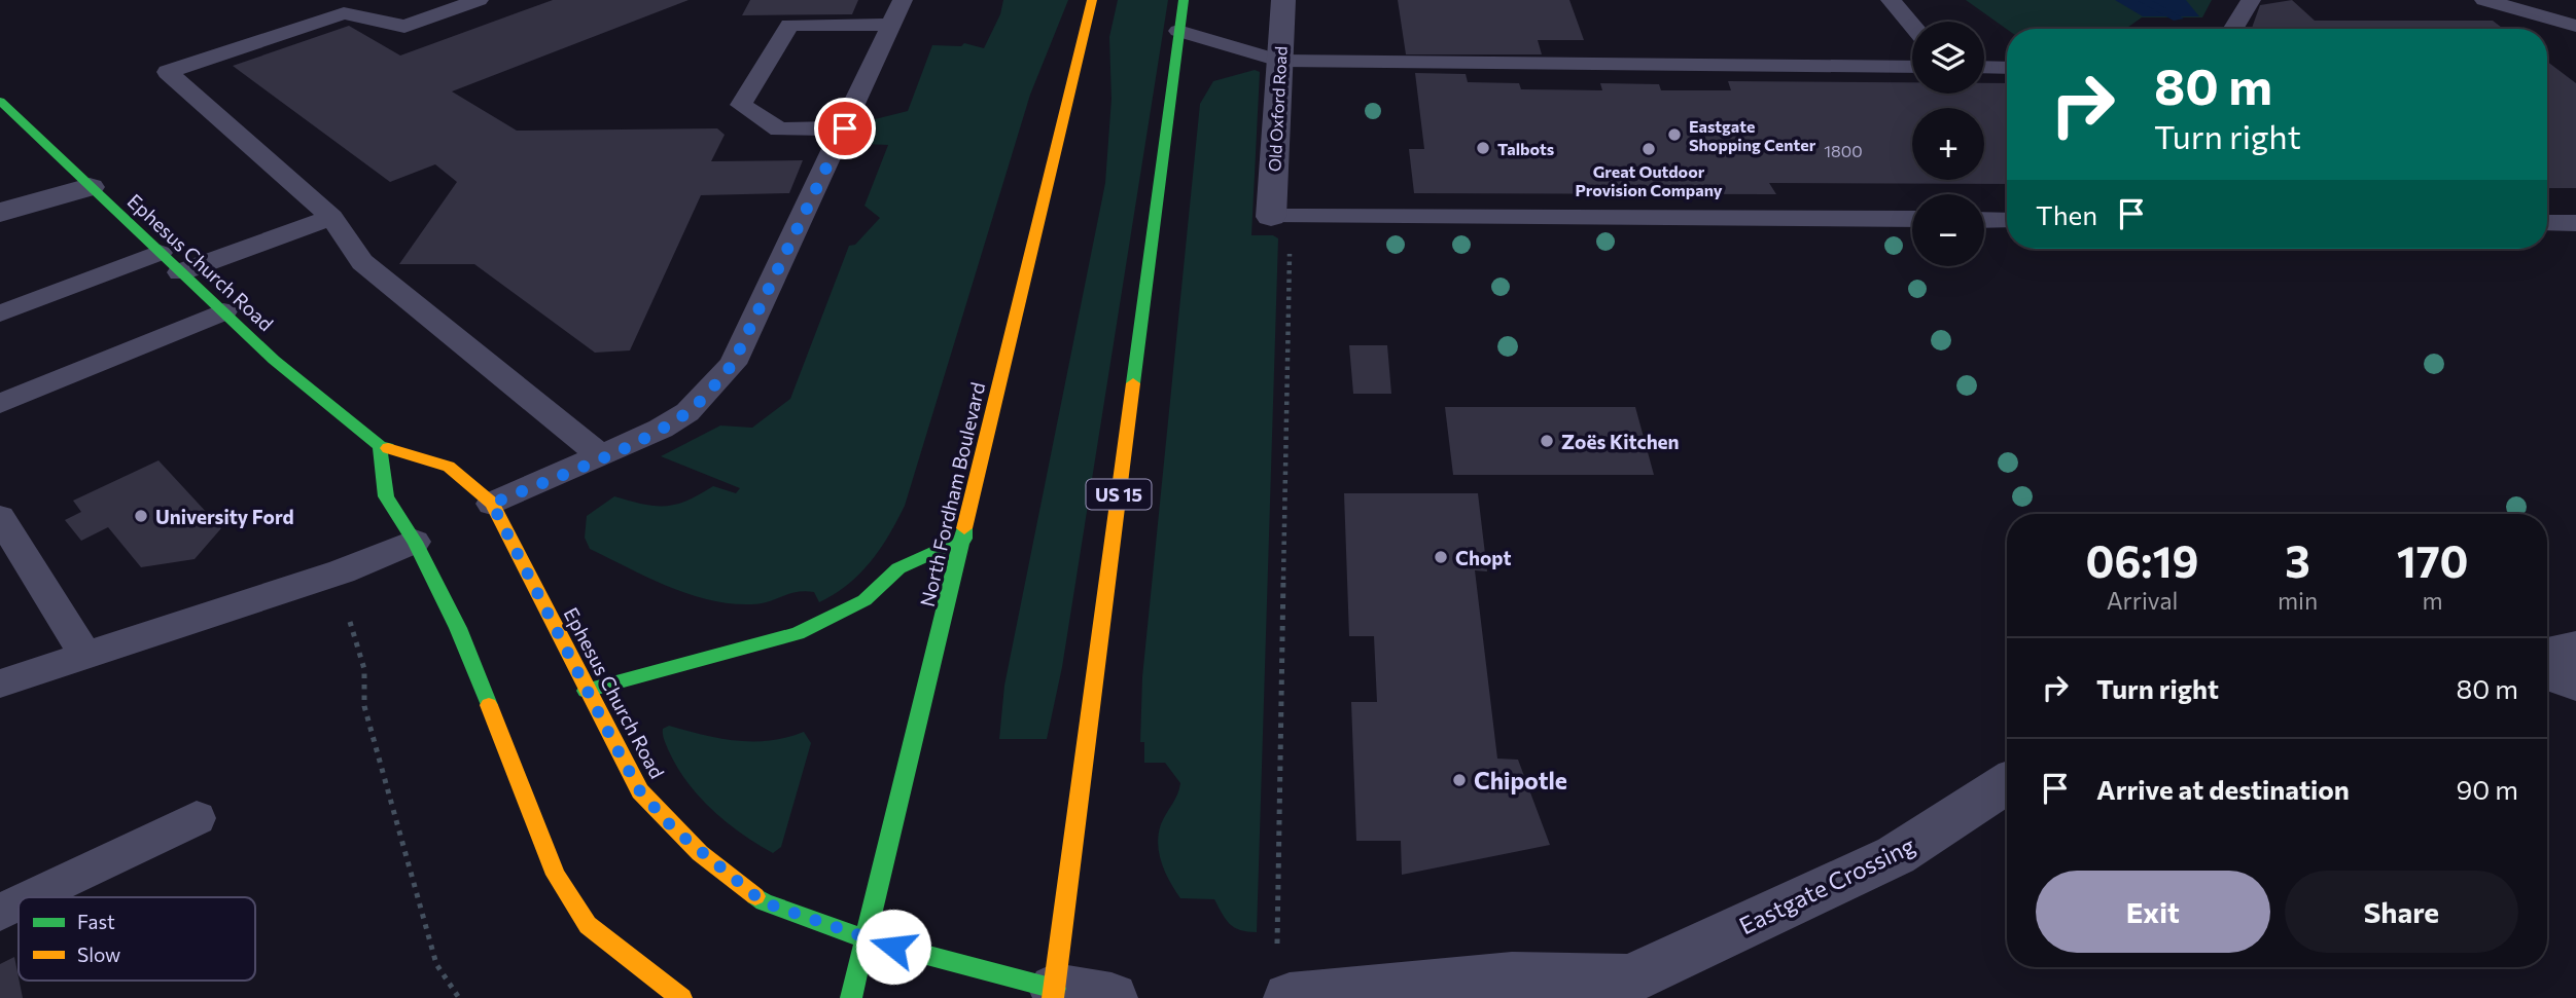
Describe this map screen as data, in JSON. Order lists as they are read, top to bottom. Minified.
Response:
{"streets":{"main road":["Ephesus Church Road","North Fordham Boulevard","US 15"],"street":["Old Oxford Road","Eastgate Crossing"]},"crossings":[["Ephesus Church Road","North Fordham Boulevard"],["Ephesus Church Road","US 15"]],"places":["Eastgate Shopping Center","Talbots","Great Outdoor Provision Company","Zoës Kitchen","University Ford","Chopt","Chipotle"],"house_numbers":["1800"],"legend":["Fast","Slow"],"page":{"map_buttons":["+","−"],"turn":["80 m","Turn right"],"then":"Then","eta":["06:19","Arrival","3","min","170","m"],"list":[{"name":"Turn right","value":"80 m"},{"name":"Arrive at destination","value":"90 m"}],"buttons":["Exit","Share"]}}
